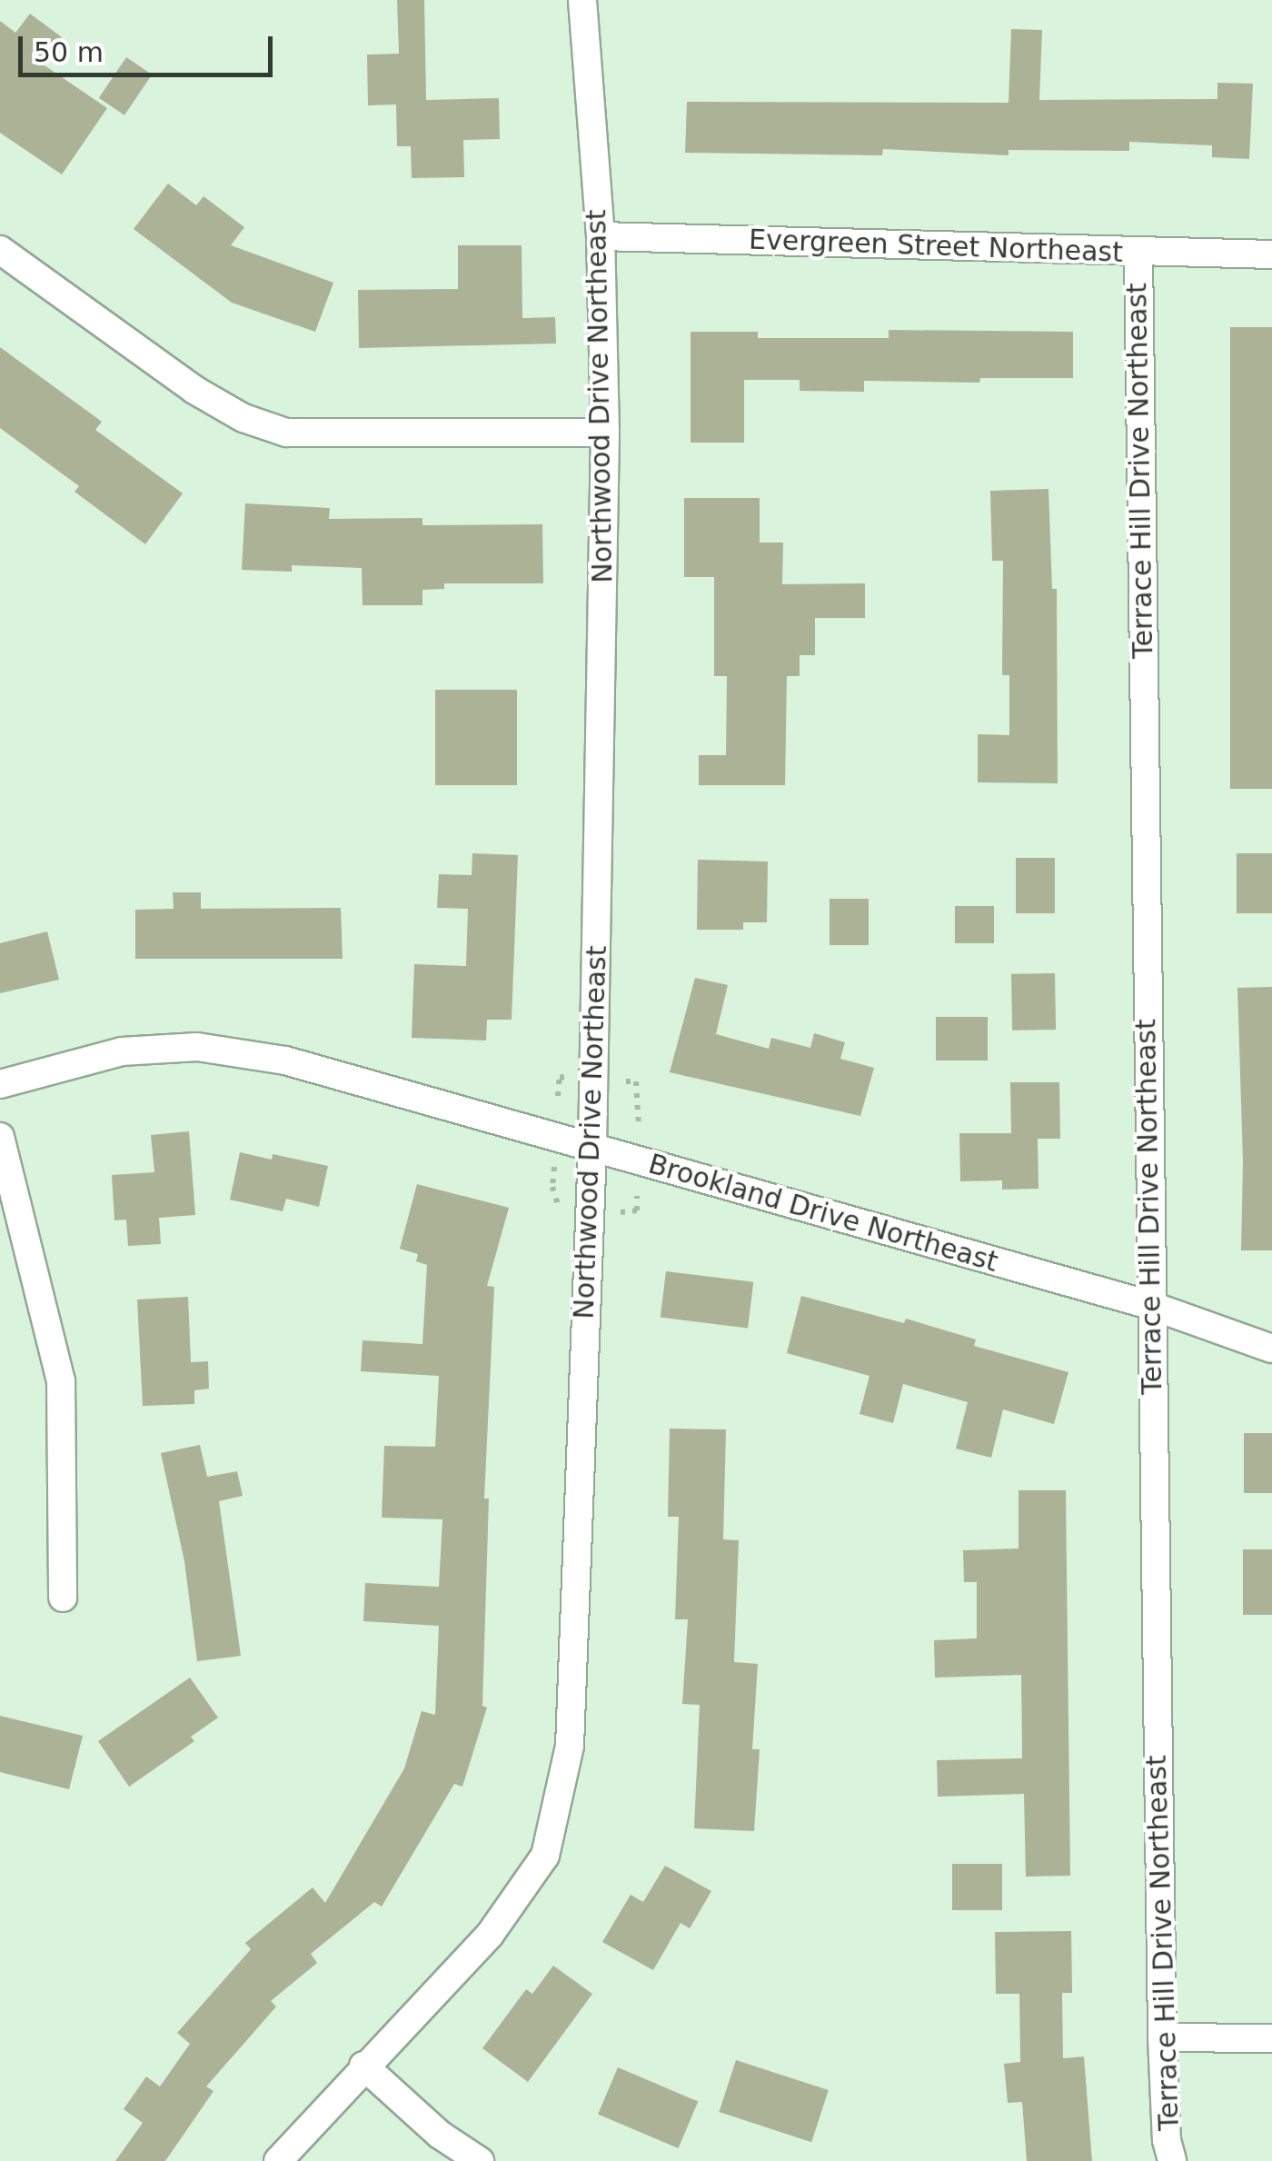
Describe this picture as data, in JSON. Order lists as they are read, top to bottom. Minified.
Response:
{"streets":{"street":["Evergreen Street Northeast","Northwood Drive Northeast","Terrace Hill Drive Northeast","Brookland Drive Northeast"]},"crossings":[["Evergreen Street Northeast","Northwood Drive Northeast"],["Evergreen Street Northeast","Terrace Hill Drive Northeast"],["Northwood Drive Northeast","Brookland Drive Northeast"],["Terrace Hill Drive Northeast","Brookland Drive Northeast"]],"scale_bar":"50 m"}
